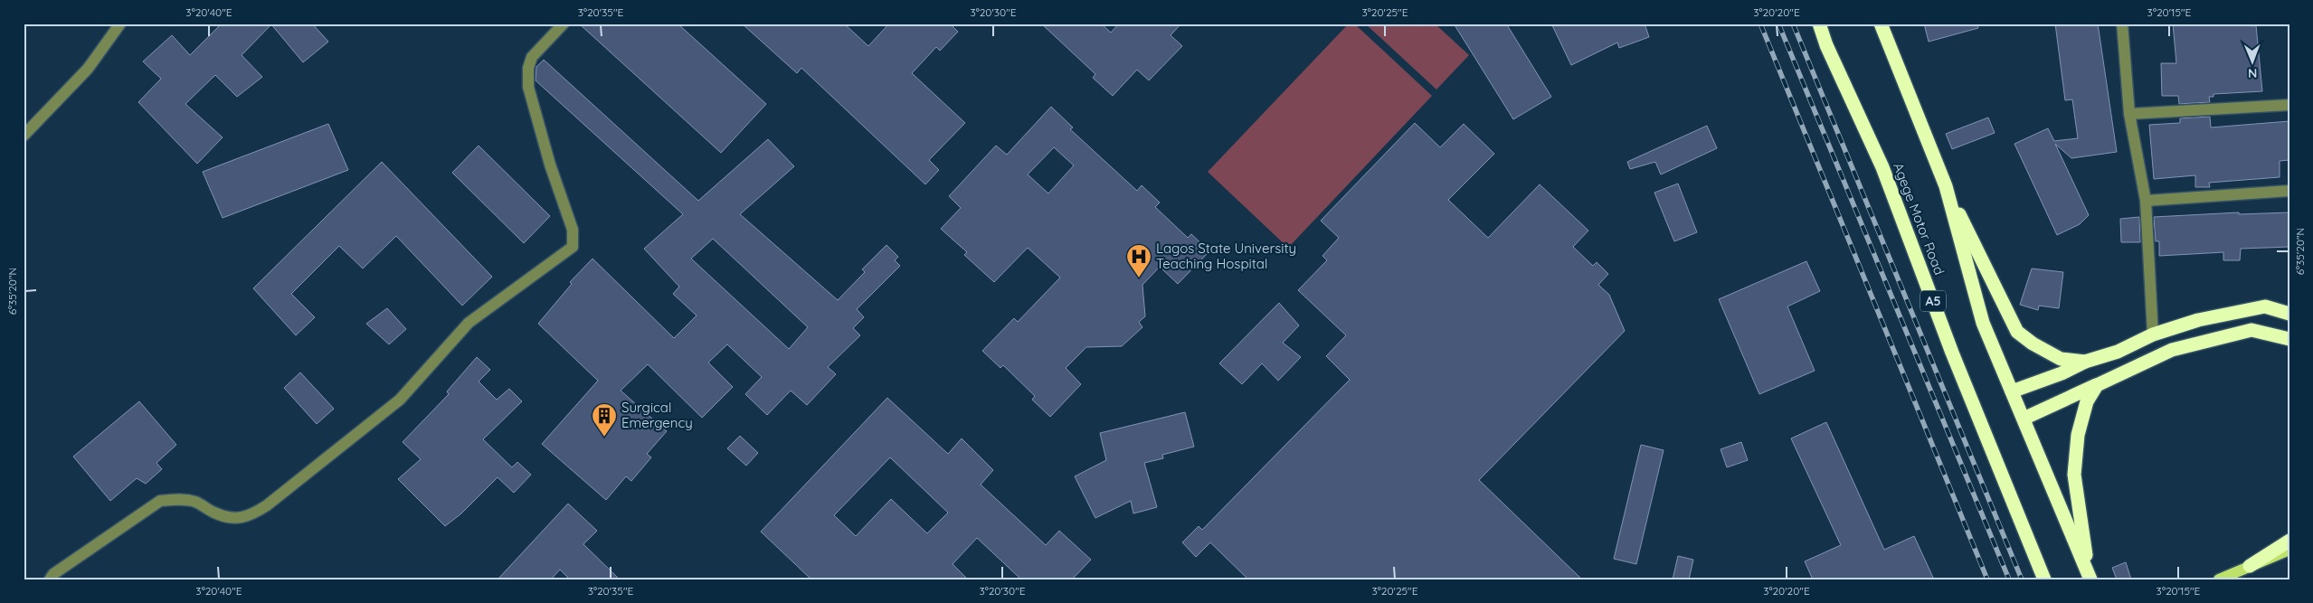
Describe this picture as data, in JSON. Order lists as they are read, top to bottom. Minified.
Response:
{"streets":{"highway":["Agege Motor Road","A5"]},"places":{"hospital":["Lagos State University Teaching Hospital"],"building":["Surgical Emergency"]},"north":"bottom","coordinates":["3°20'40\"E","3°20'35\"E","3°20'30\"E","3°20'25\"E","3°20'20\"E","3°20'15\"E","6°35'20\"N"]}
